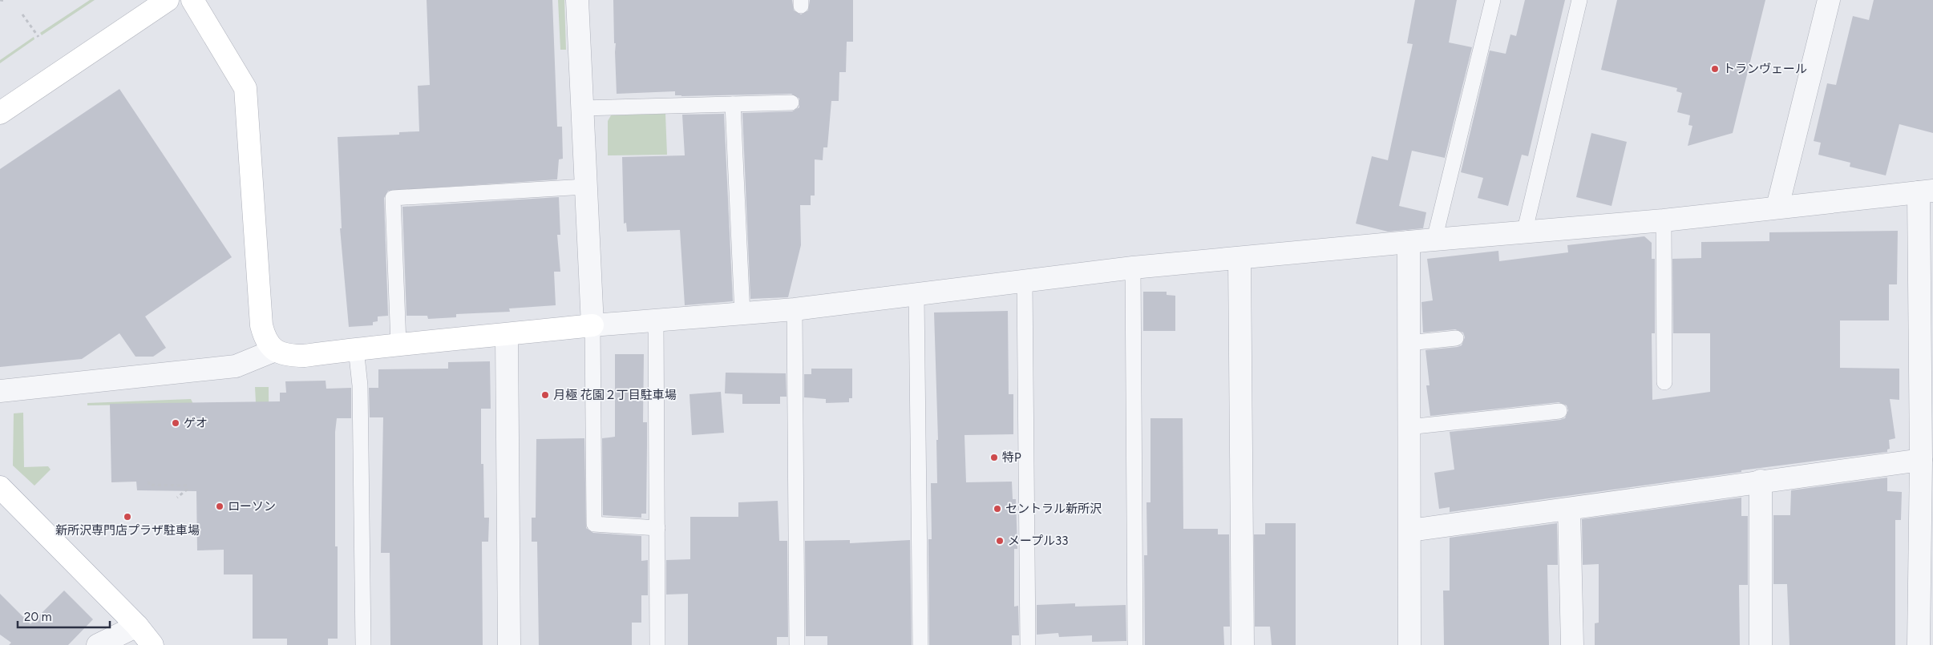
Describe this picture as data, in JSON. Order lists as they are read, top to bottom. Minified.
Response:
{"places":["トランヴェール","月極 花園２丁目駐車場","ゲオ","特P","ローソン","セントラル新所沢","新所沢専門店プラザ駐車場","メープル33"],"scale_bar":"20 m"}
